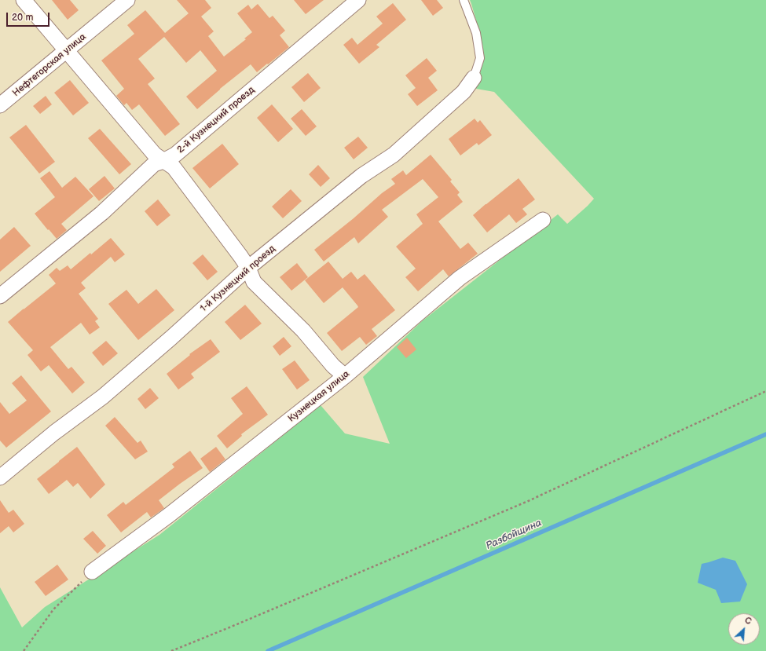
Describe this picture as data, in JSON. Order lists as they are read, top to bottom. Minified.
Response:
{"streets":{"street":["Нефтегорская улица","2-й Кузнецкий проезд","1-й Кузнецкий проезд","Кузнецкая улица"]},"water":["Разбойщина"],"scale_bar":"20 m","north":"top right"}
